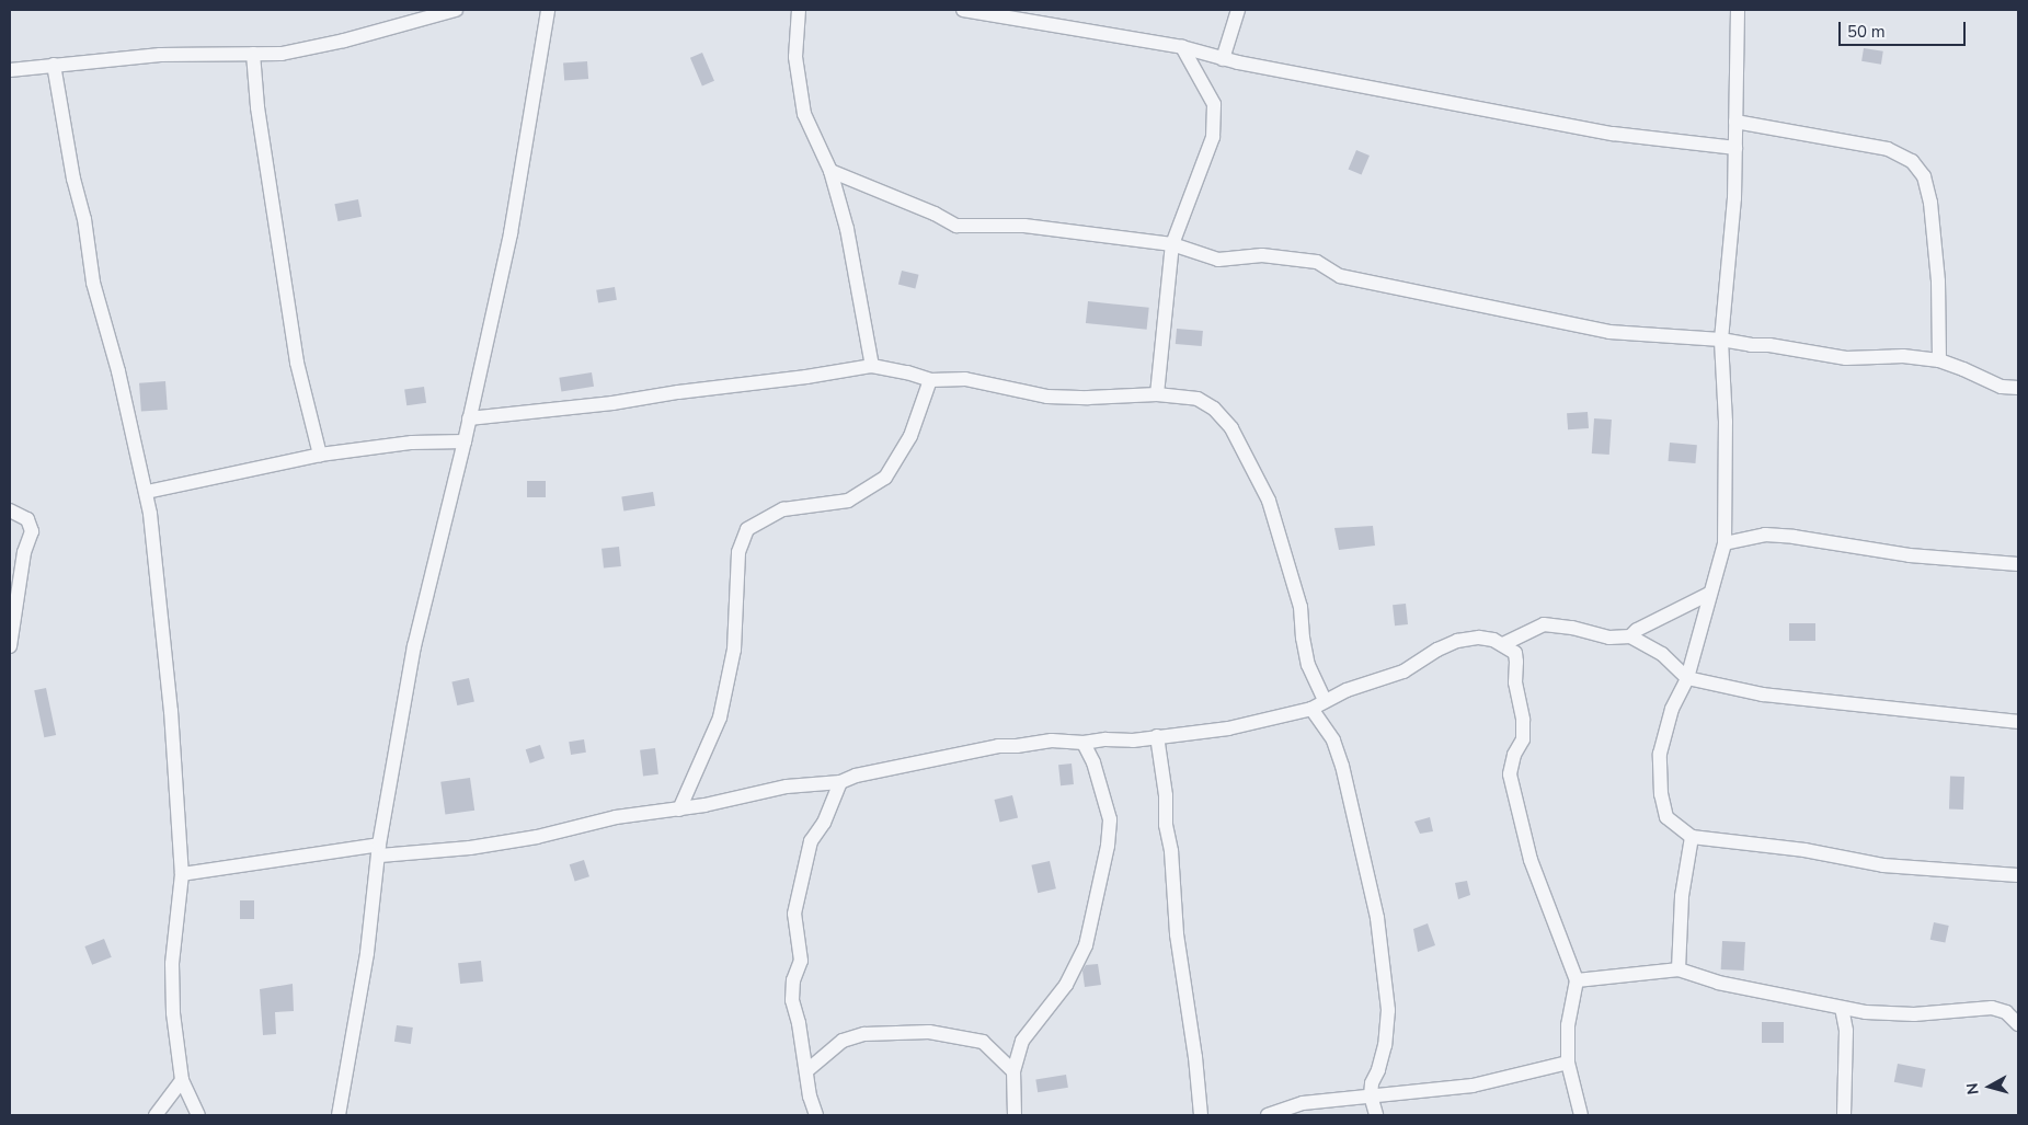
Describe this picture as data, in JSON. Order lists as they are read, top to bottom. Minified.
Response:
{"scale_bar":"50 m","north":"left"}
